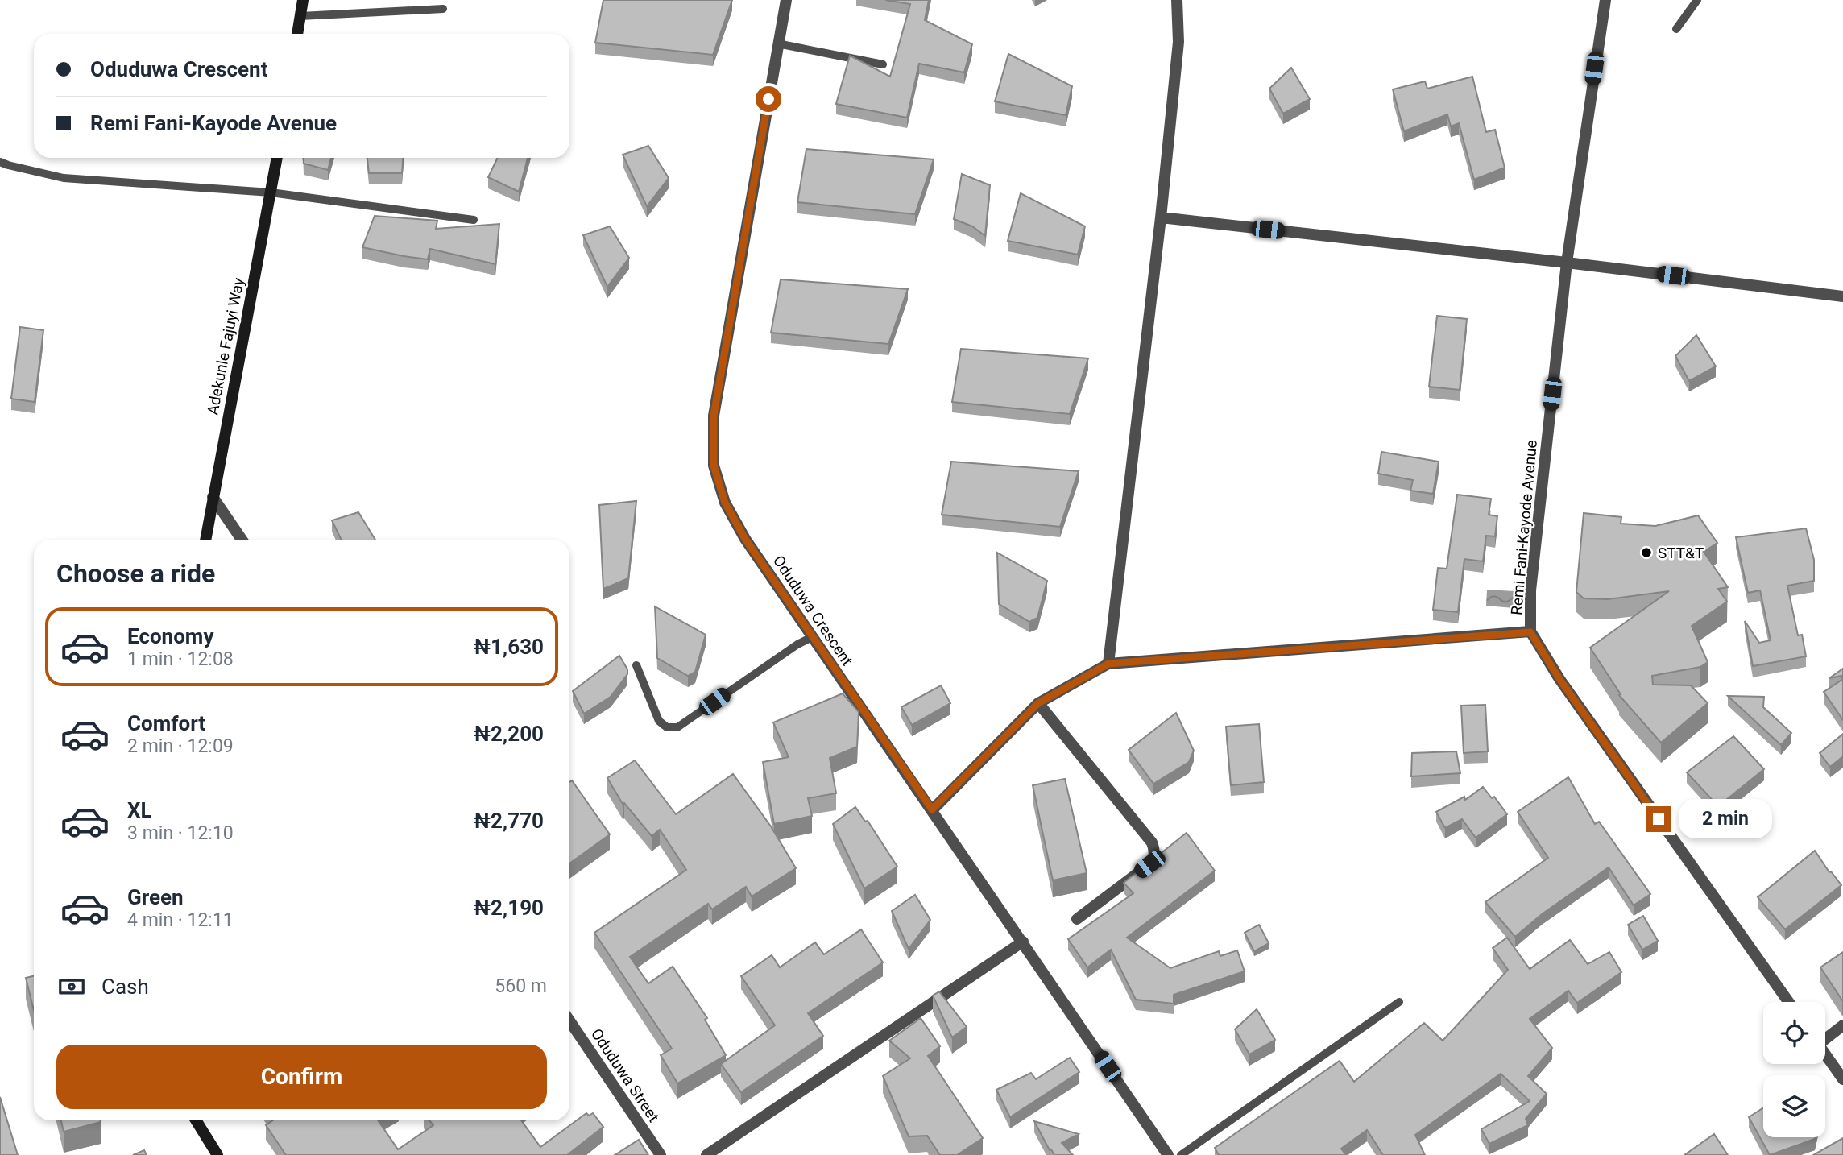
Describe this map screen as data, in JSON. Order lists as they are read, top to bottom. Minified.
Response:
{"streets":{"street":["Adekunle Fajuyi Way","Remi Fani-Kayode Avenue","Oduduwa Crescent","Oduduwa Street"]},"places":["STT&T"],"page":{"banner":["Oduduwa Crescent","Remi Fani-Kayode Avenue"],"heading":"Choose a ride","list":[{"name":"Economy","note":"1 min · 12:08","value":"₦1,630"},{"name":"Comfort","note":"2 min · 12:09","value":"₦2,200"},{"name":"XL","note":"3 min · 12:10","value":"₦2,770"},{"name":"Green","note":"4 min · 12:11","value":"₦2,190"}],"bubble":"2 min","pay":["Cash","560 m"],"buttons":"Confirm"}}
